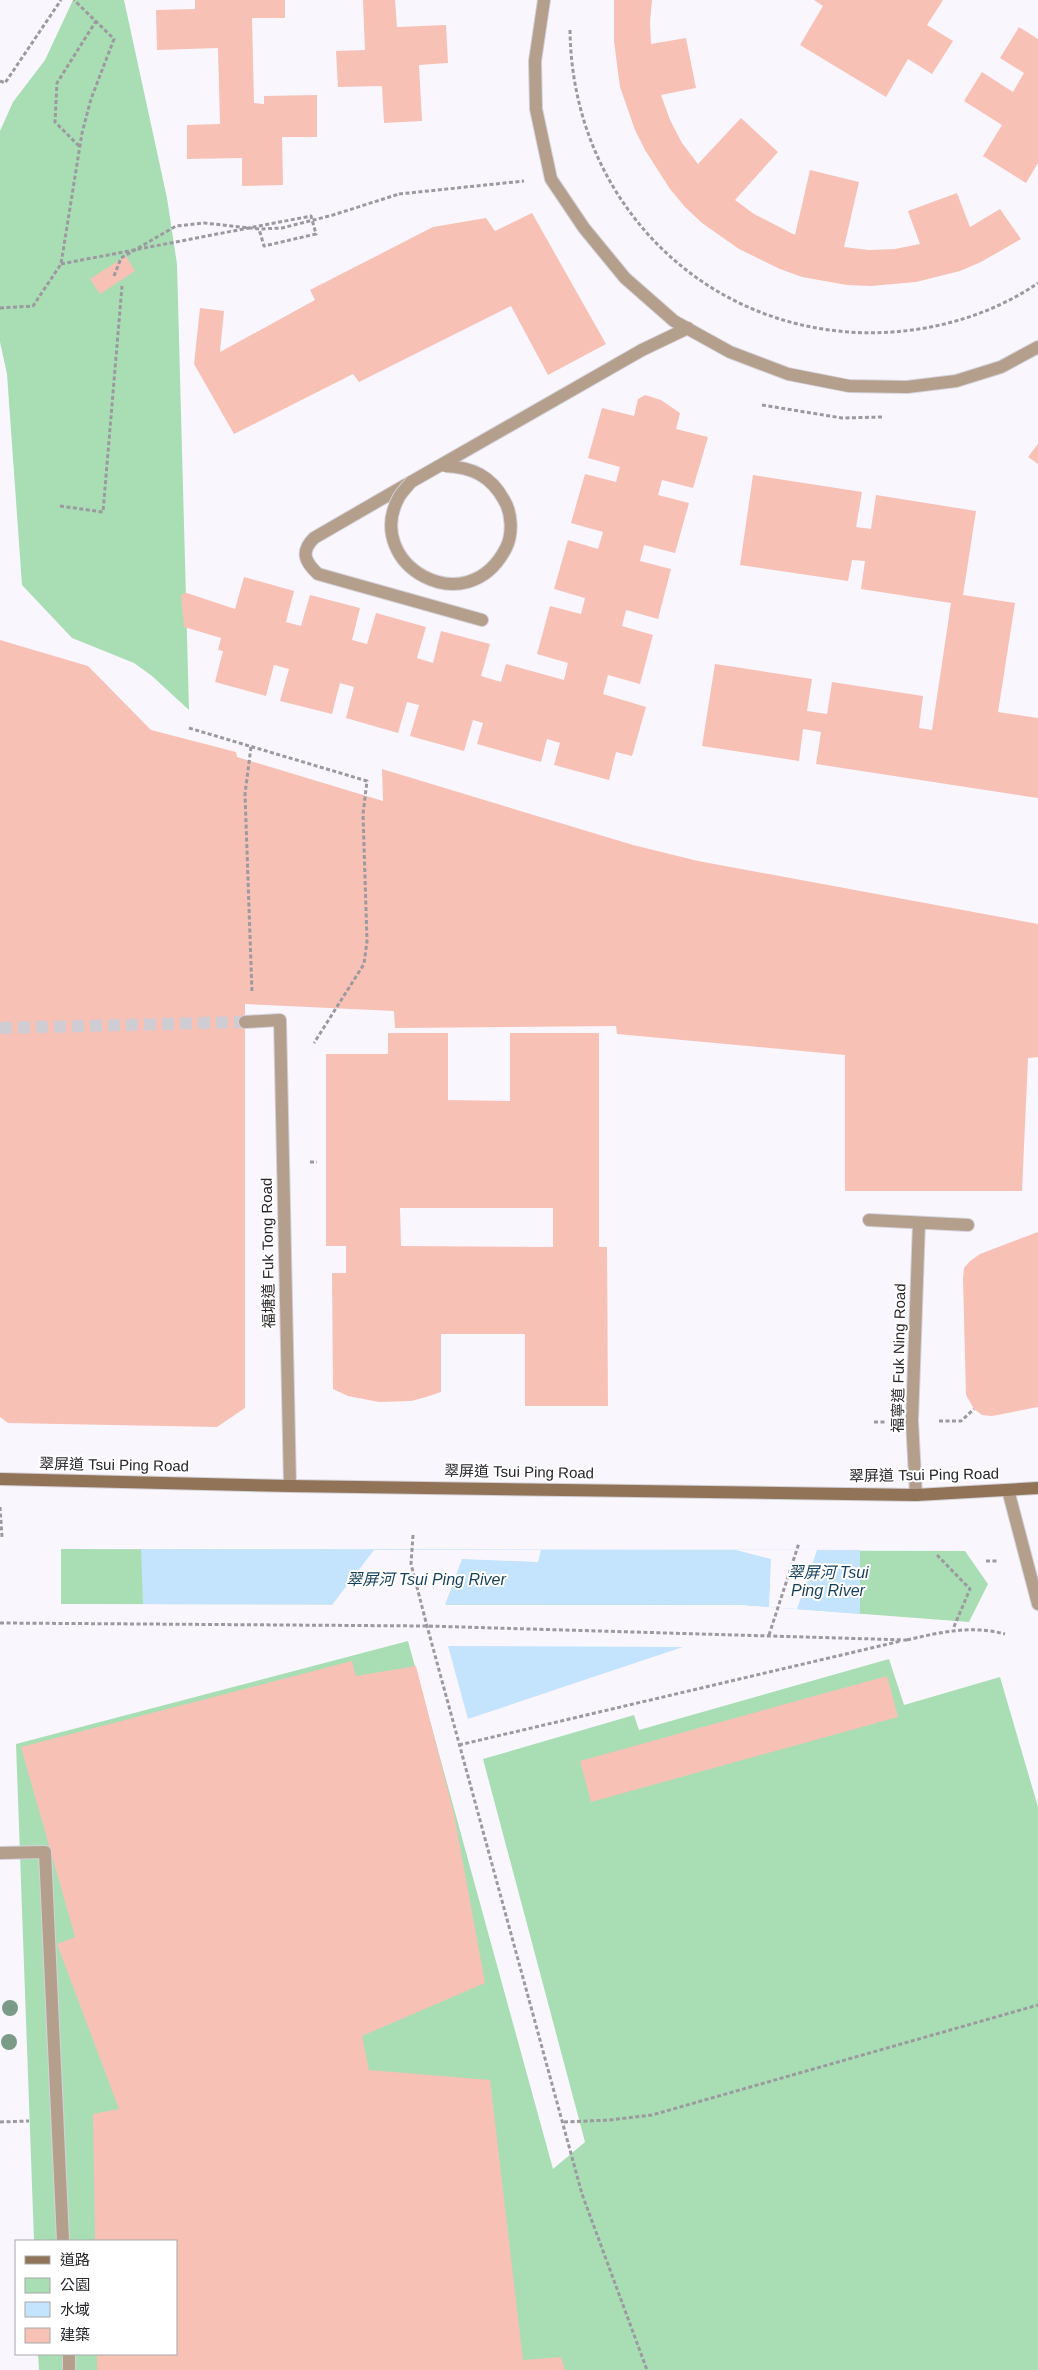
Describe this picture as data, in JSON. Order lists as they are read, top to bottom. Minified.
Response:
{"streets":{"street":["福塘道 Fuk Tong Road","福寧道 Fuk Ning Road","翠屏道 Tsui Ping Road"]},"crossings":[["福塘道 Fuk Tong Road","翠屏道 Tsui Ping Road"],["福寧道 Fuk Ning Road","翠屏道 Tsui Ping Road"]],"water":["翠屏河 Tsui Ping River"],"legend":["道路","公園","水域","建築"]}
